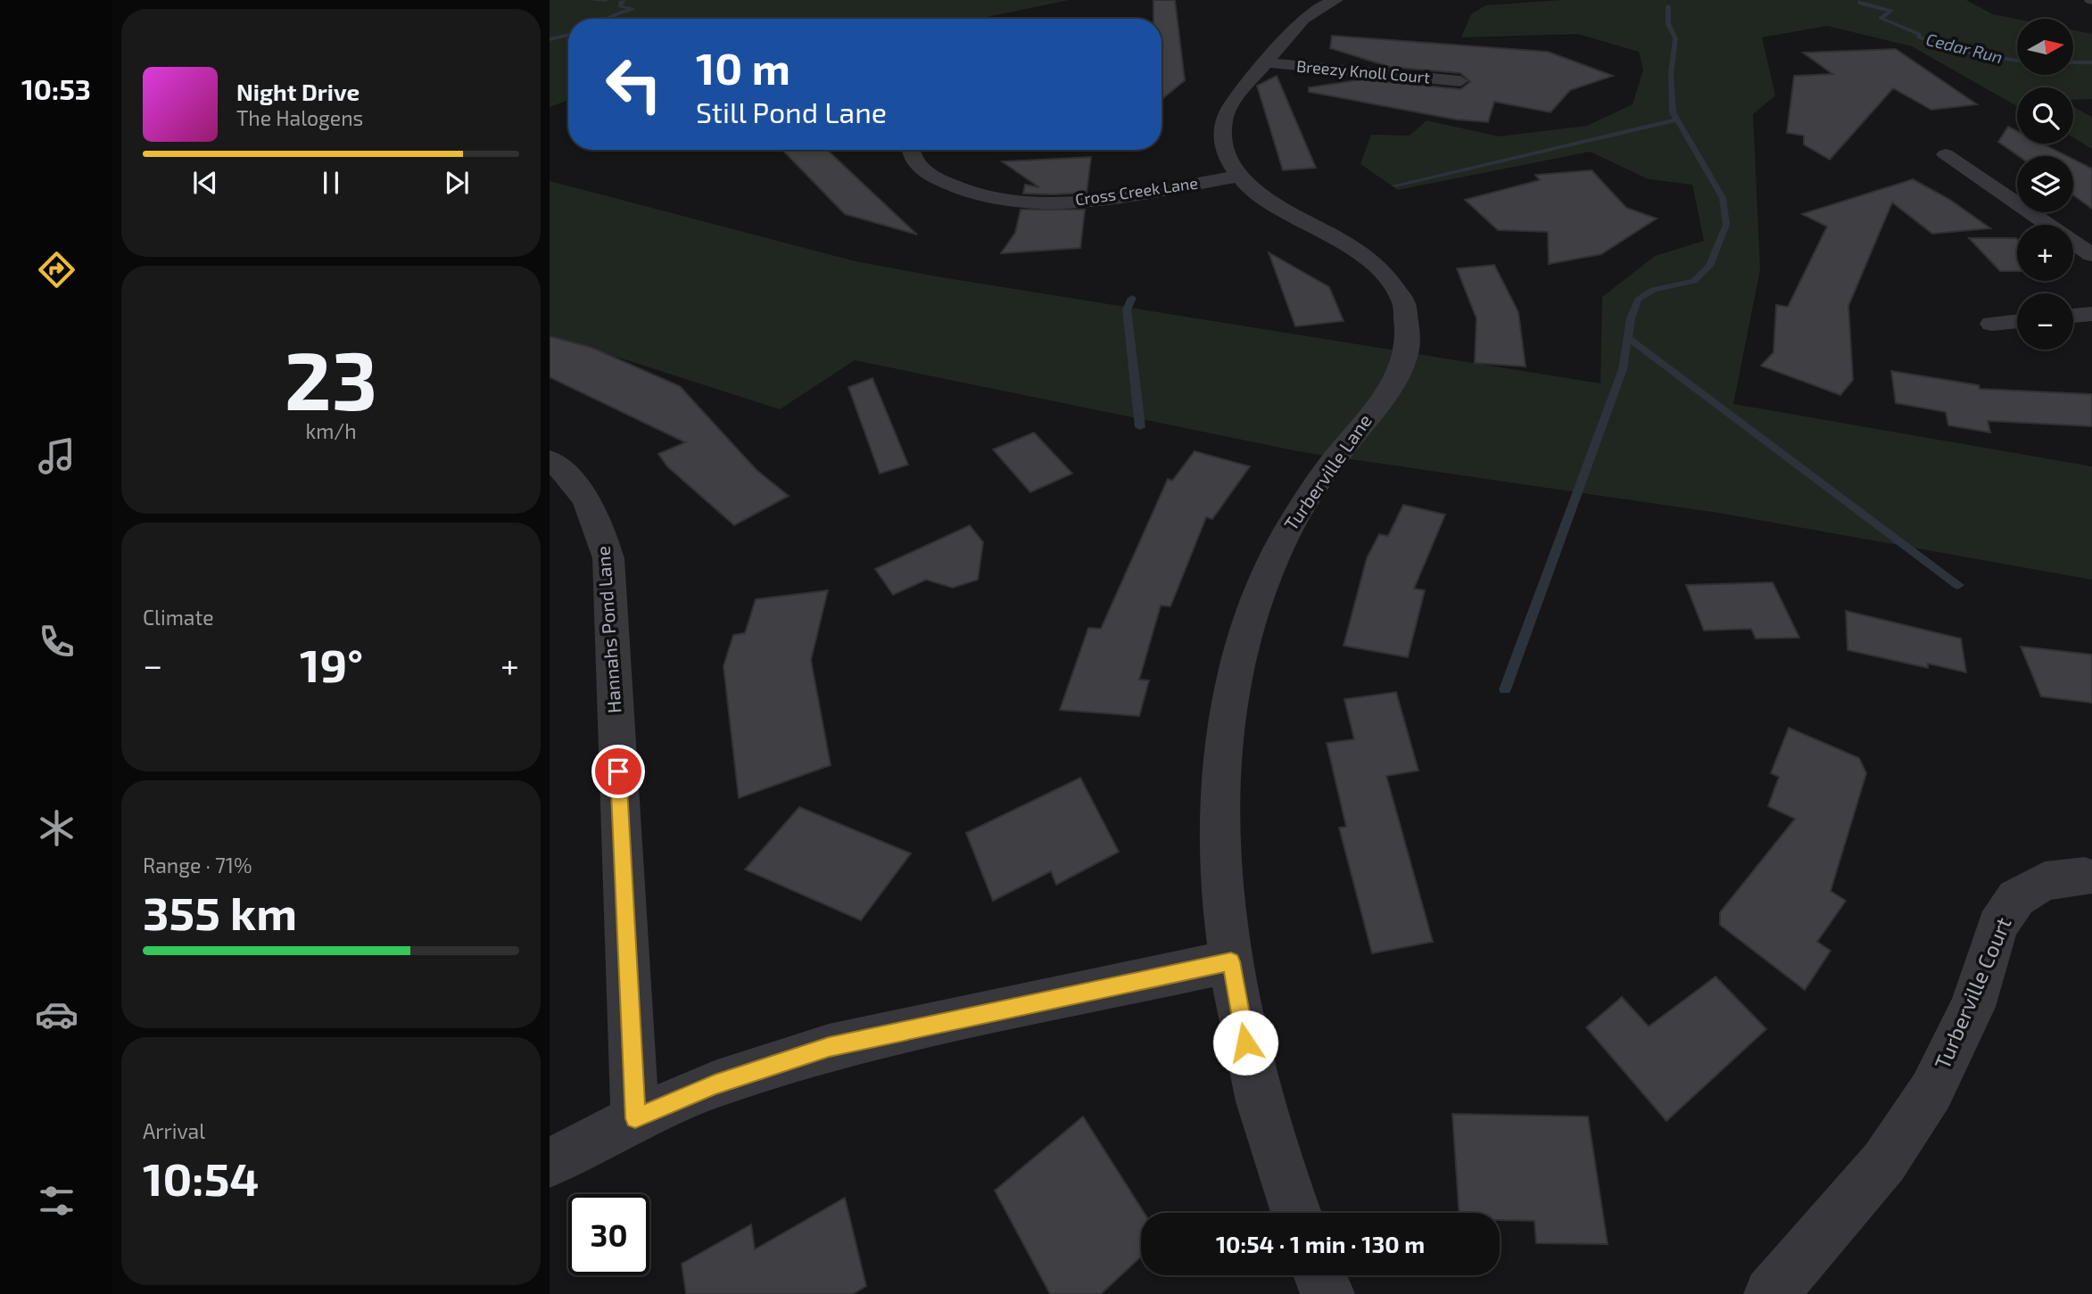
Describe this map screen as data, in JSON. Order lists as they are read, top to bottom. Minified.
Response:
{"streets":{"street":["Breezy Knoll Court","Cross Creek Lane","Turberville Lane","Hannahs Pond Lane","Turberville Court"]},"crossings":[["Breezy Knoll Court","Turberville Lane"],["Cross Creek Lane","Turberville Lane"]],"water":["Cedar Run"],"north":"right","page":{"tabs":"10:53","map_buttons":["+","−"],"turn":["10 m","Still Pond Lane"],"song":["Night Drive","The Halogens"],"tile":[["23","km/h"],"Climate",["Range · 71%","355 km"],["Arrival","10:54"]],"heat":["−","19°","+"],"limit":"30","trip":"10:54 · 1 min · 130 m"}}
